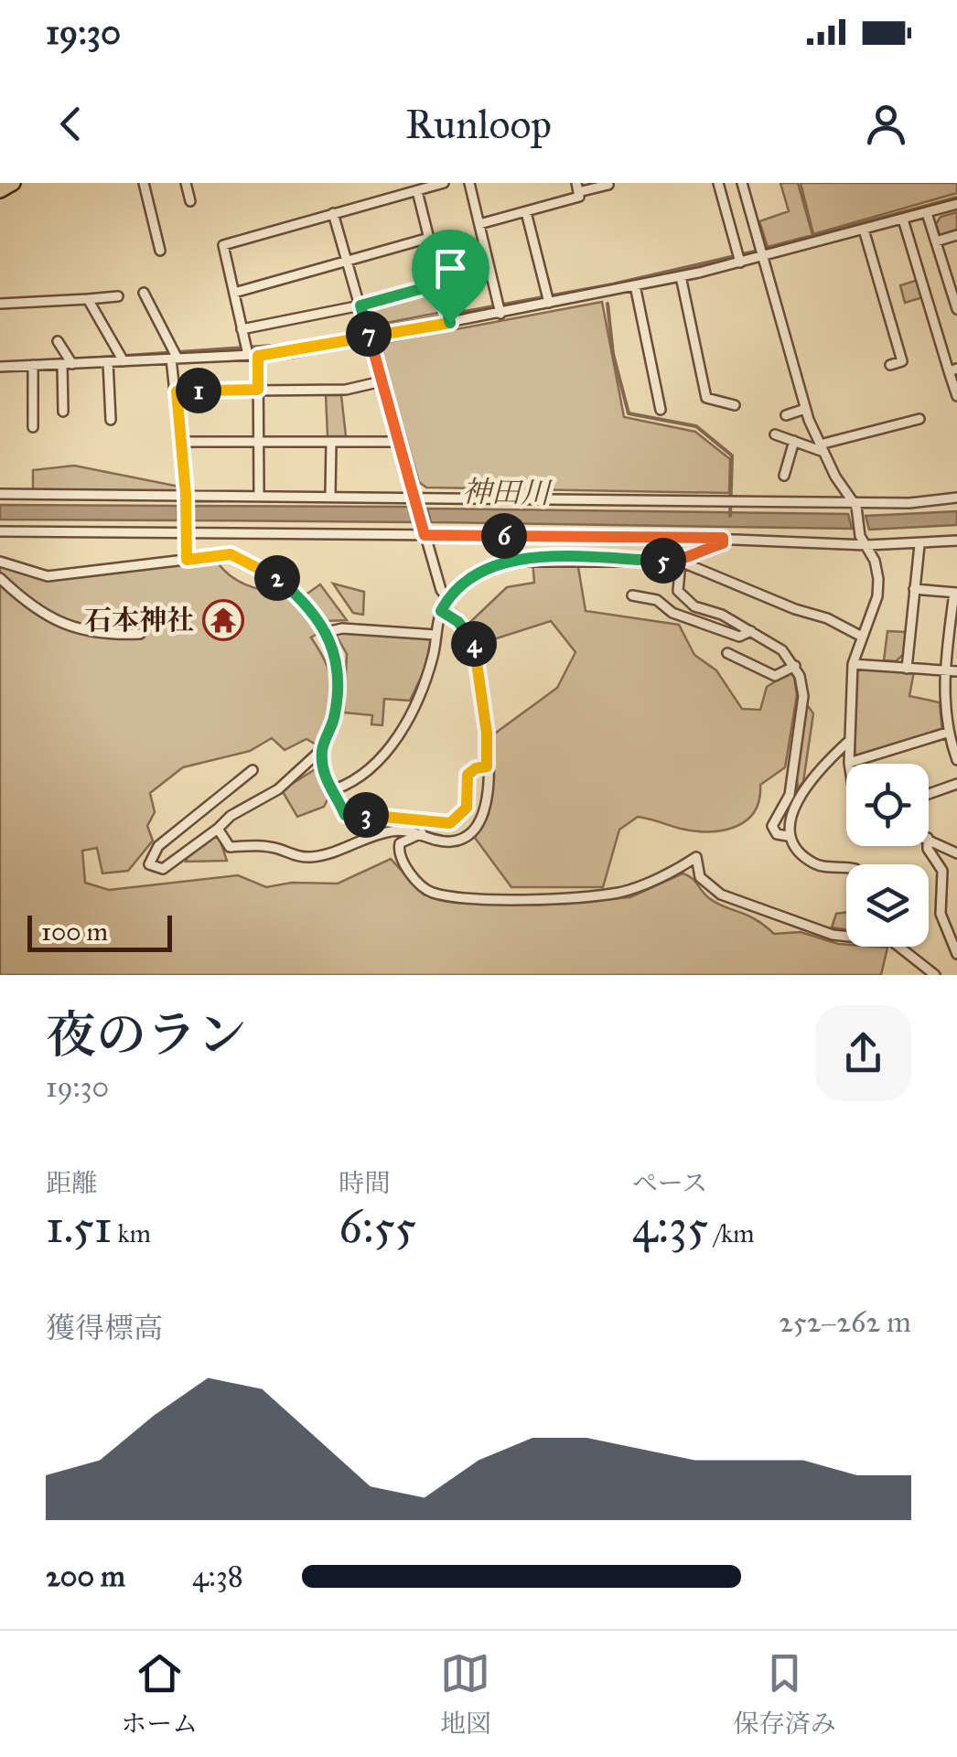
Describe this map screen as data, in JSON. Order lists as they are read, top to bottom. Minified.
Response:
{"water":["神田川"],"places":{"temple":["石本神社"]},"scale_bar":"100 m","page":{"status":"19:30","header":"Runloop","pins":["7","1","6","5","2","4","3"],"scale":"100 m","heading":["夜のラン","19:30"],"stats":[["距離","1.51 km"],["時間","6:55"],["ペース","4:35 /km"]],"chart":["獲得標高","252–262 m"],"list":[{"name":"200 m","note":"4:38"}],"tabs":["ホーム","地図","保存済み"]}}
